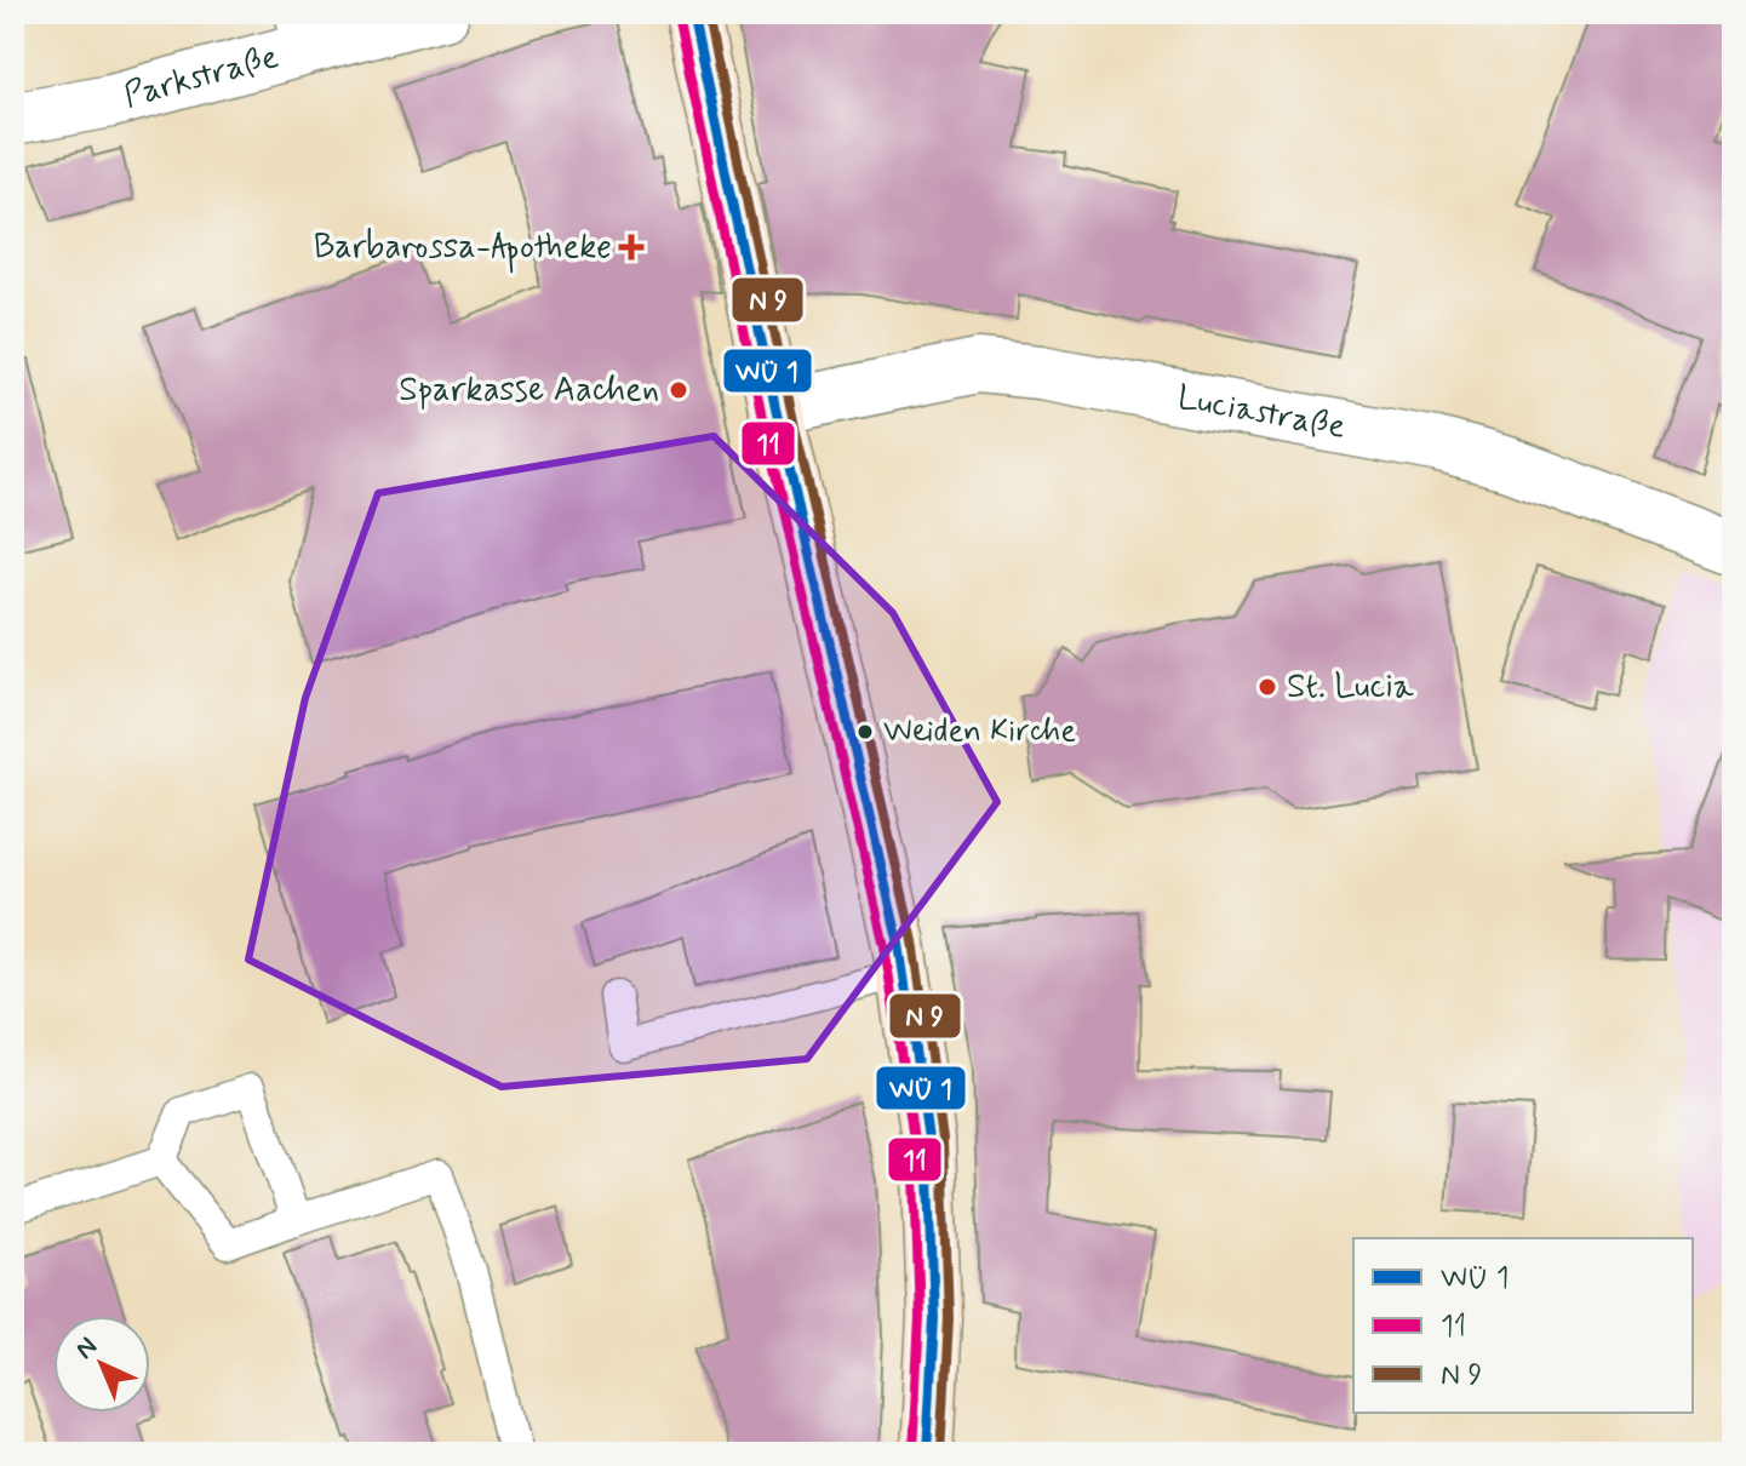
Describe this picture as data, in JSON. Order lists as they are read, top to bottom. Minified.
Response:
{"streets":{"street":["Parkstraße","Luciastraße"]},"places":{"health":["Barbarossa-Apotheke"],"other":["Sparkasse Aachen","St. Lucia","Weiden Kirche"]},"lines":["transit line 11"],"legend":["WÜ 1","11","N 9"],"north":"top left"}
